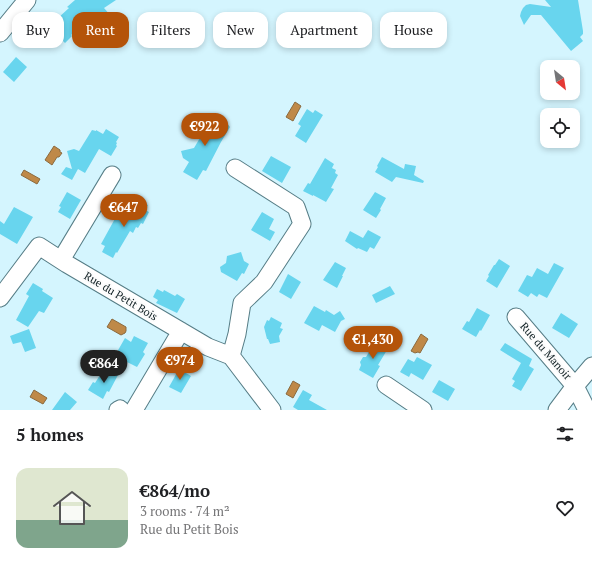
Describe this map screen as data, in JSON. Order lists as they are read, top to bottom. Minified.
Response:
{"streets":{"street":["Rue du Petit Bois","Rue du Manoir"]},"north":"bottom right","page":{"chip":["Buy","Rent","Filters","New","Apartment","House"],"price":["€922","€647","€1,430","€974","€864"],"heading":"5 homes","list":[{"name":"€864/mo","note":"3 rooms · 74 m² · Rue du Petit Bois"}]}}
